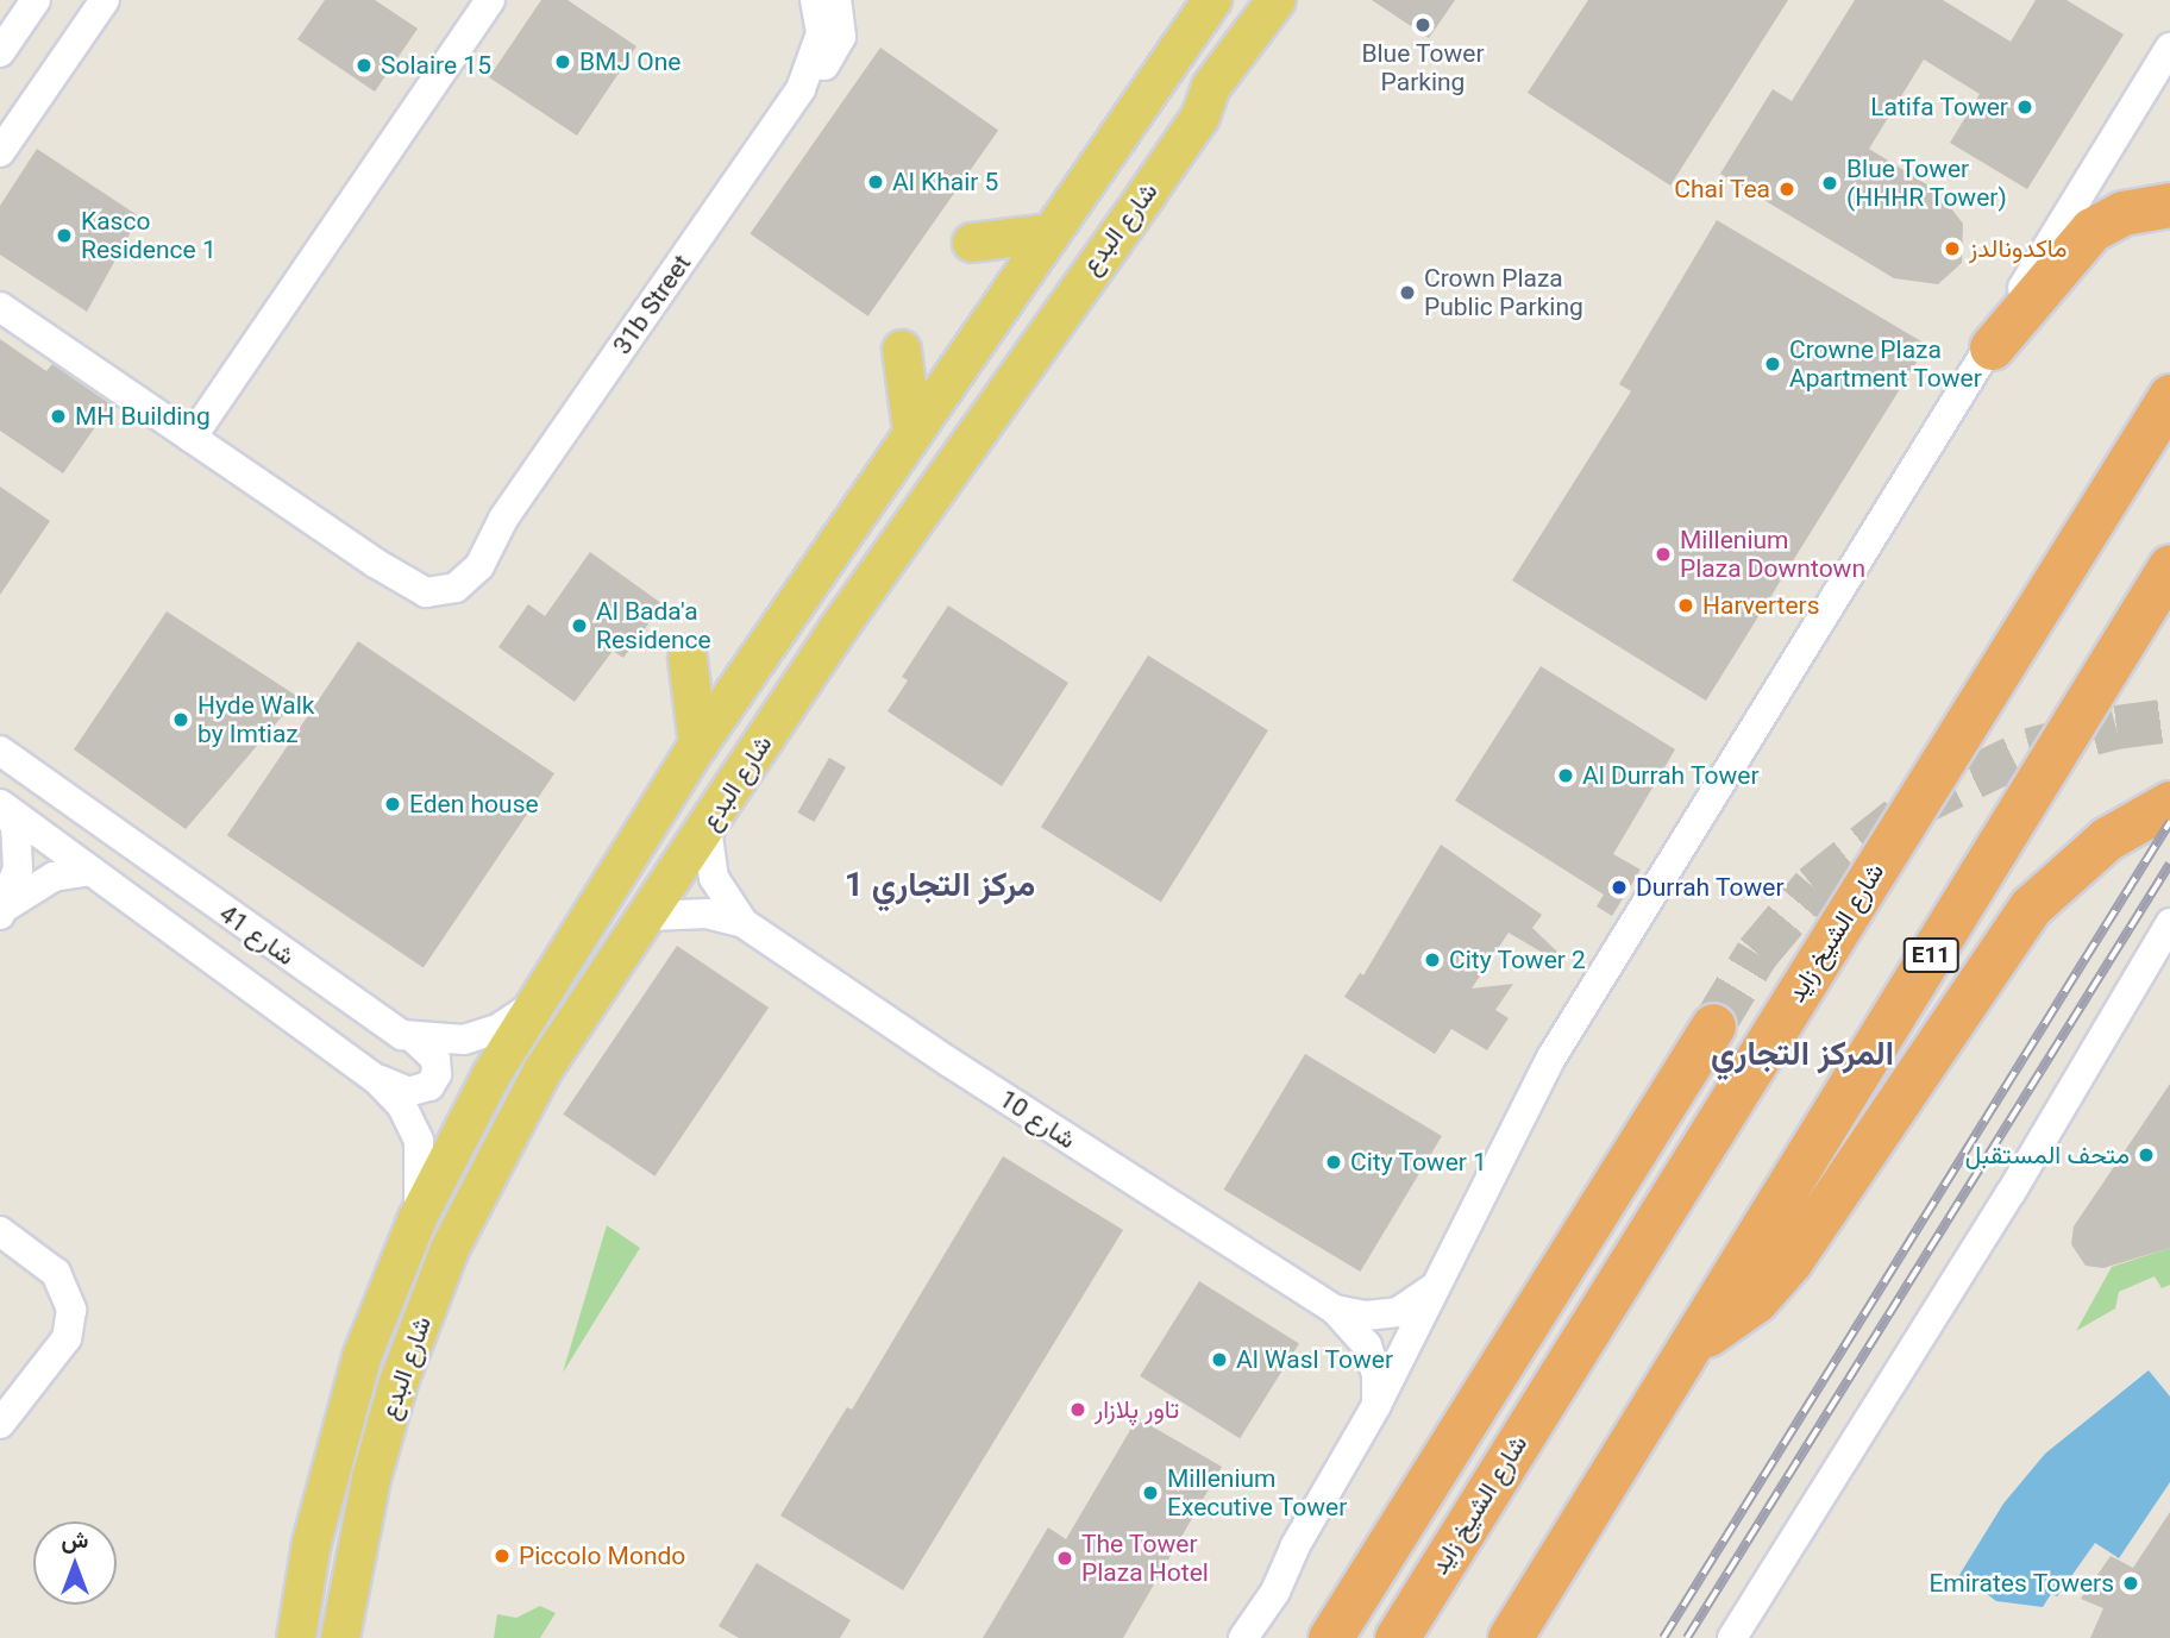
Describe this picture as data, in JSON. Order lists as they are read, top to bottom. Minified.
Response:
{"streets":{"highway":["شارع الشيخ زايد","E11"],"main road":["شارع البدع"],"street":["31b Street","شارع 41","شارع 10"]},"crossings":[["شارع البدع","شارع 41"],["شارع البدع","شارع 10"]],"districts":["مركز التجاري 1","المركز التجاري"],"places":["Blue Tower Parking","BMJ One","Solaire 15","Latifa Tower","Al Khair 5","Blue Tower (HHHR Tower)","Chai Tea","Kasco Residence 1","ماكدونالدز","Crown Plaza Public Parking","Crowne Plaza Apartment Tower","MH Building","Millenium Plaza Downtown","Harverters","Al Bada'a Residence","Hyde Walk by Imtiaz","Al Durrah Tower","Eden house","Durrah Tower","City Tower 2","متحف المستقبل","City Tower 1","Al Wasl Tower","تاور پلازار","Millenium Executive Tower","Piccolo Mondo","The Tower Plaza Hotel","Emirates Towers"],"north":"top"}
